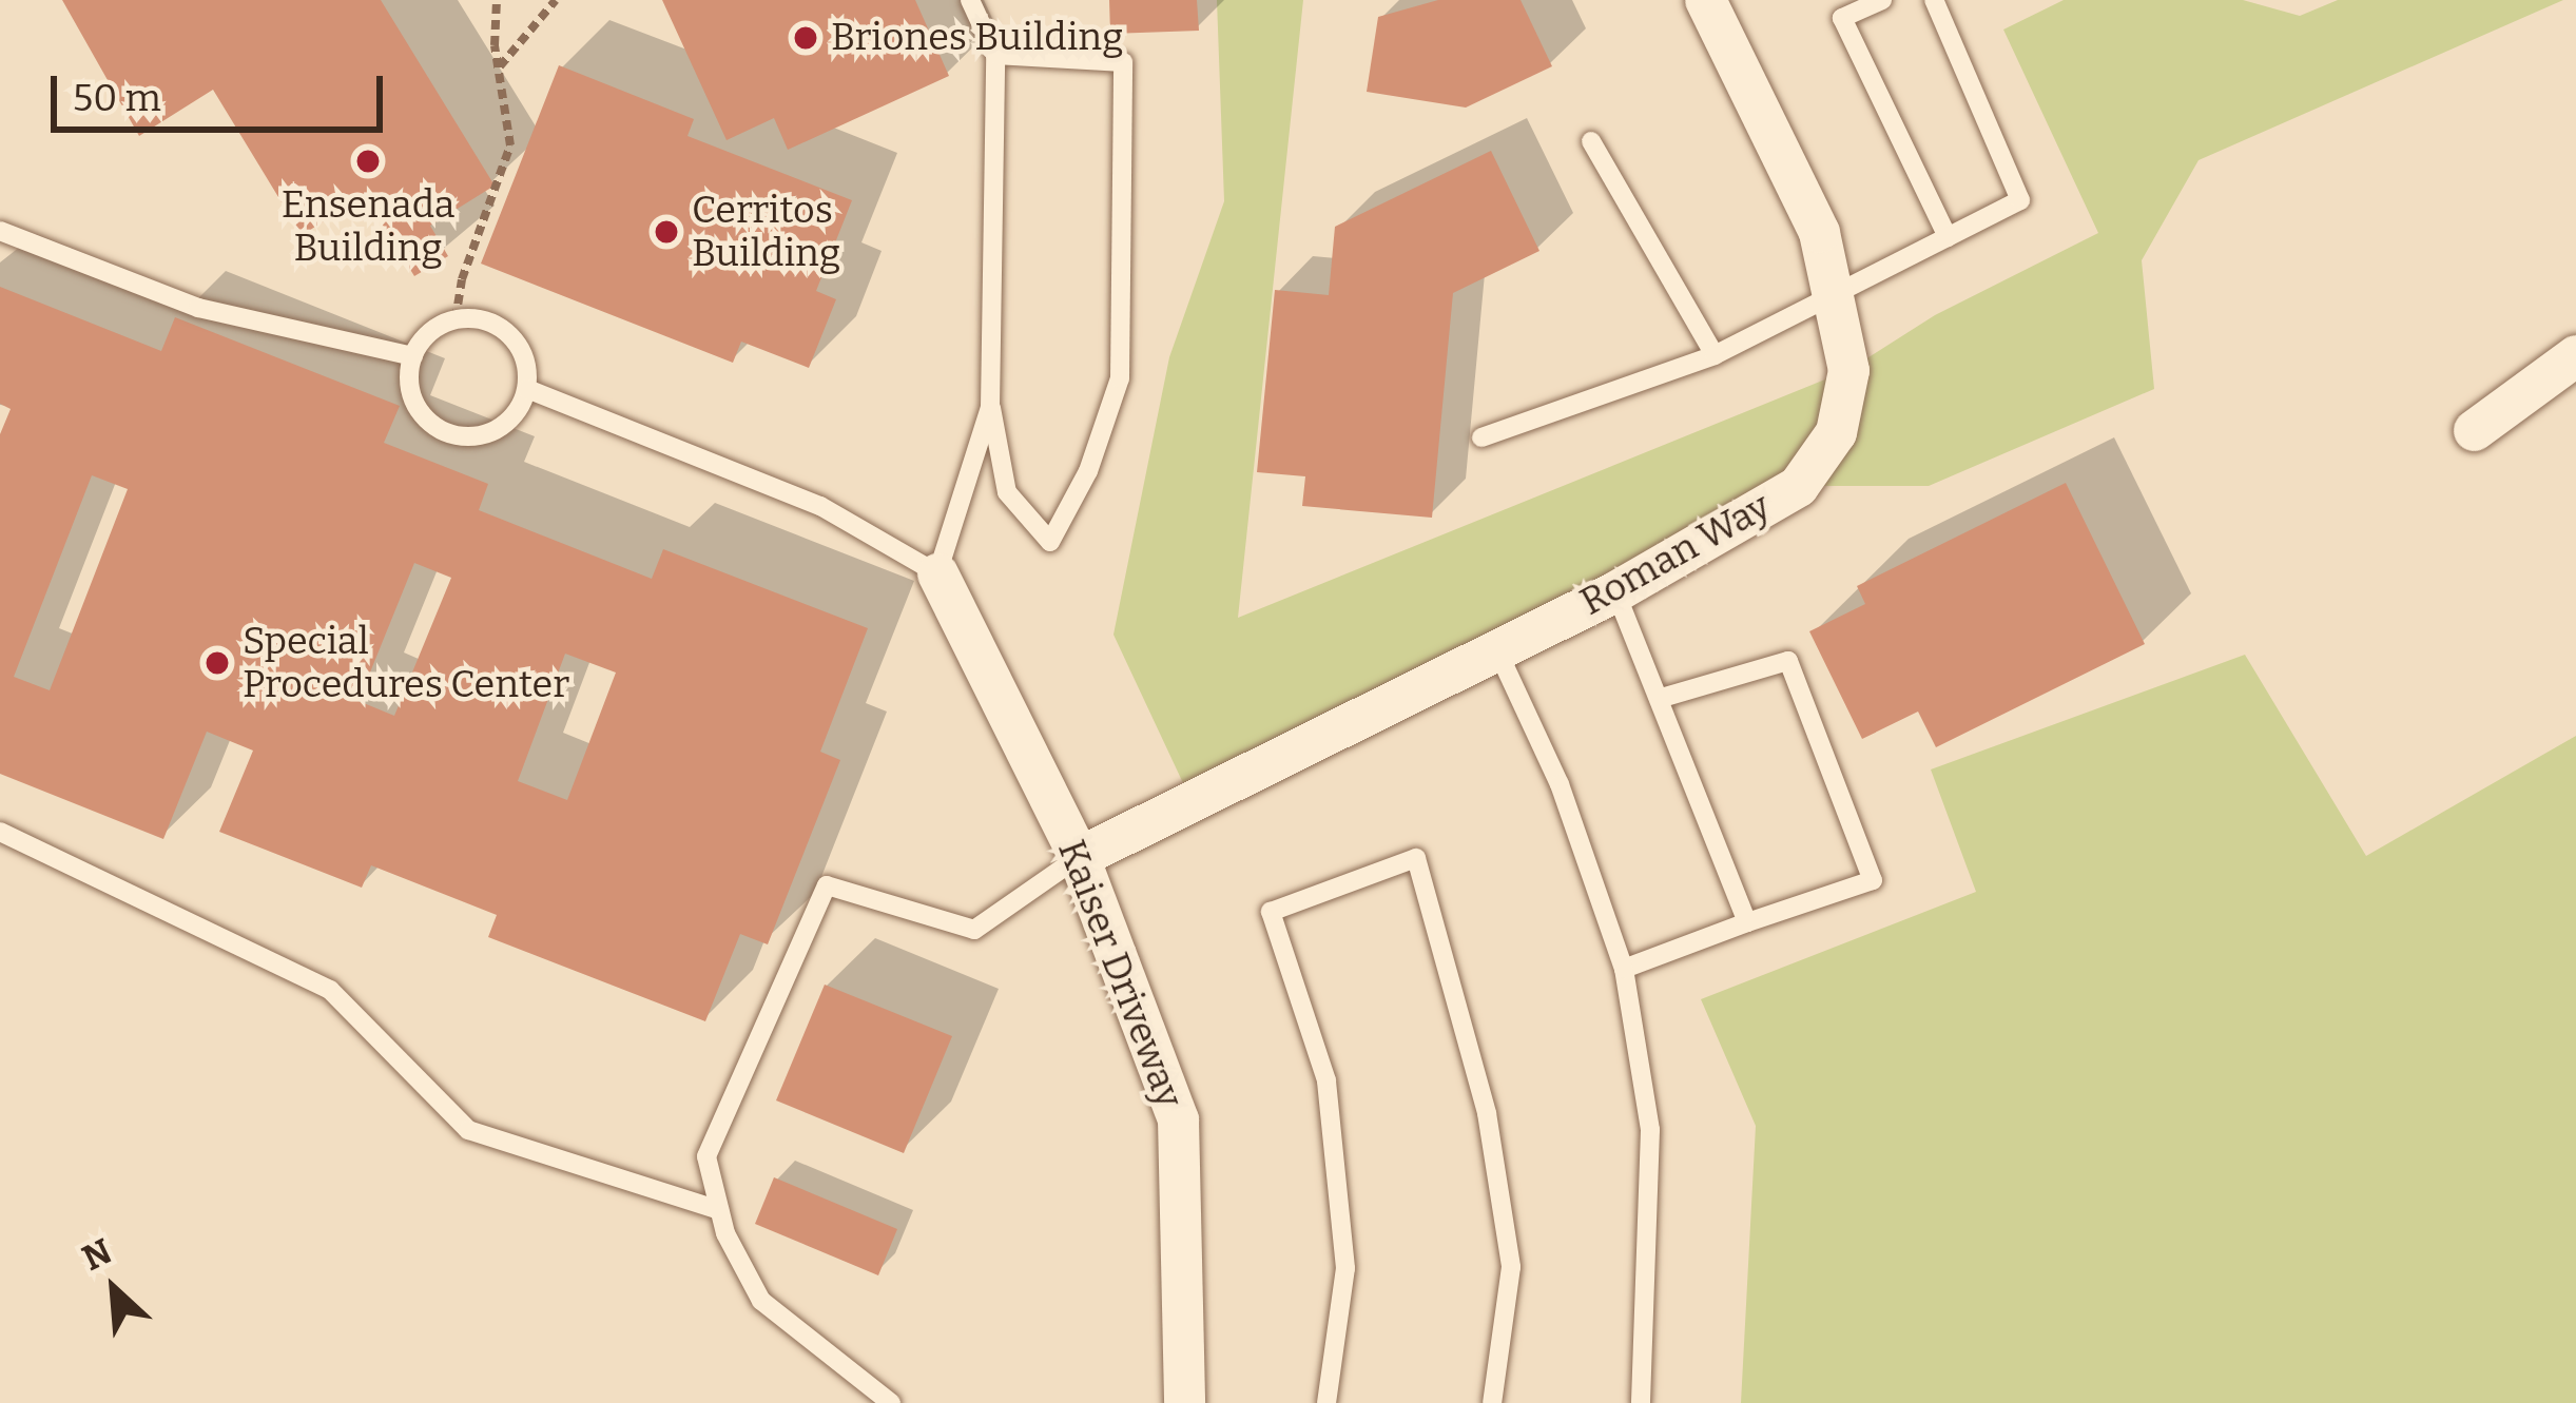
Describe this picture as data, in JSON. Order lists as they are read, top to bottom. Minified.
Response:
{"streets":{"street":["Roman Way","Kaiser Driveway"]},"crossings":[["Roman Way","Kaiser Driveway"]],"places":["Briones Building","Ensenada Building","Cerritos Building","Special Procedures Center"],"scale_bar":"50 m","north":"top left"}
